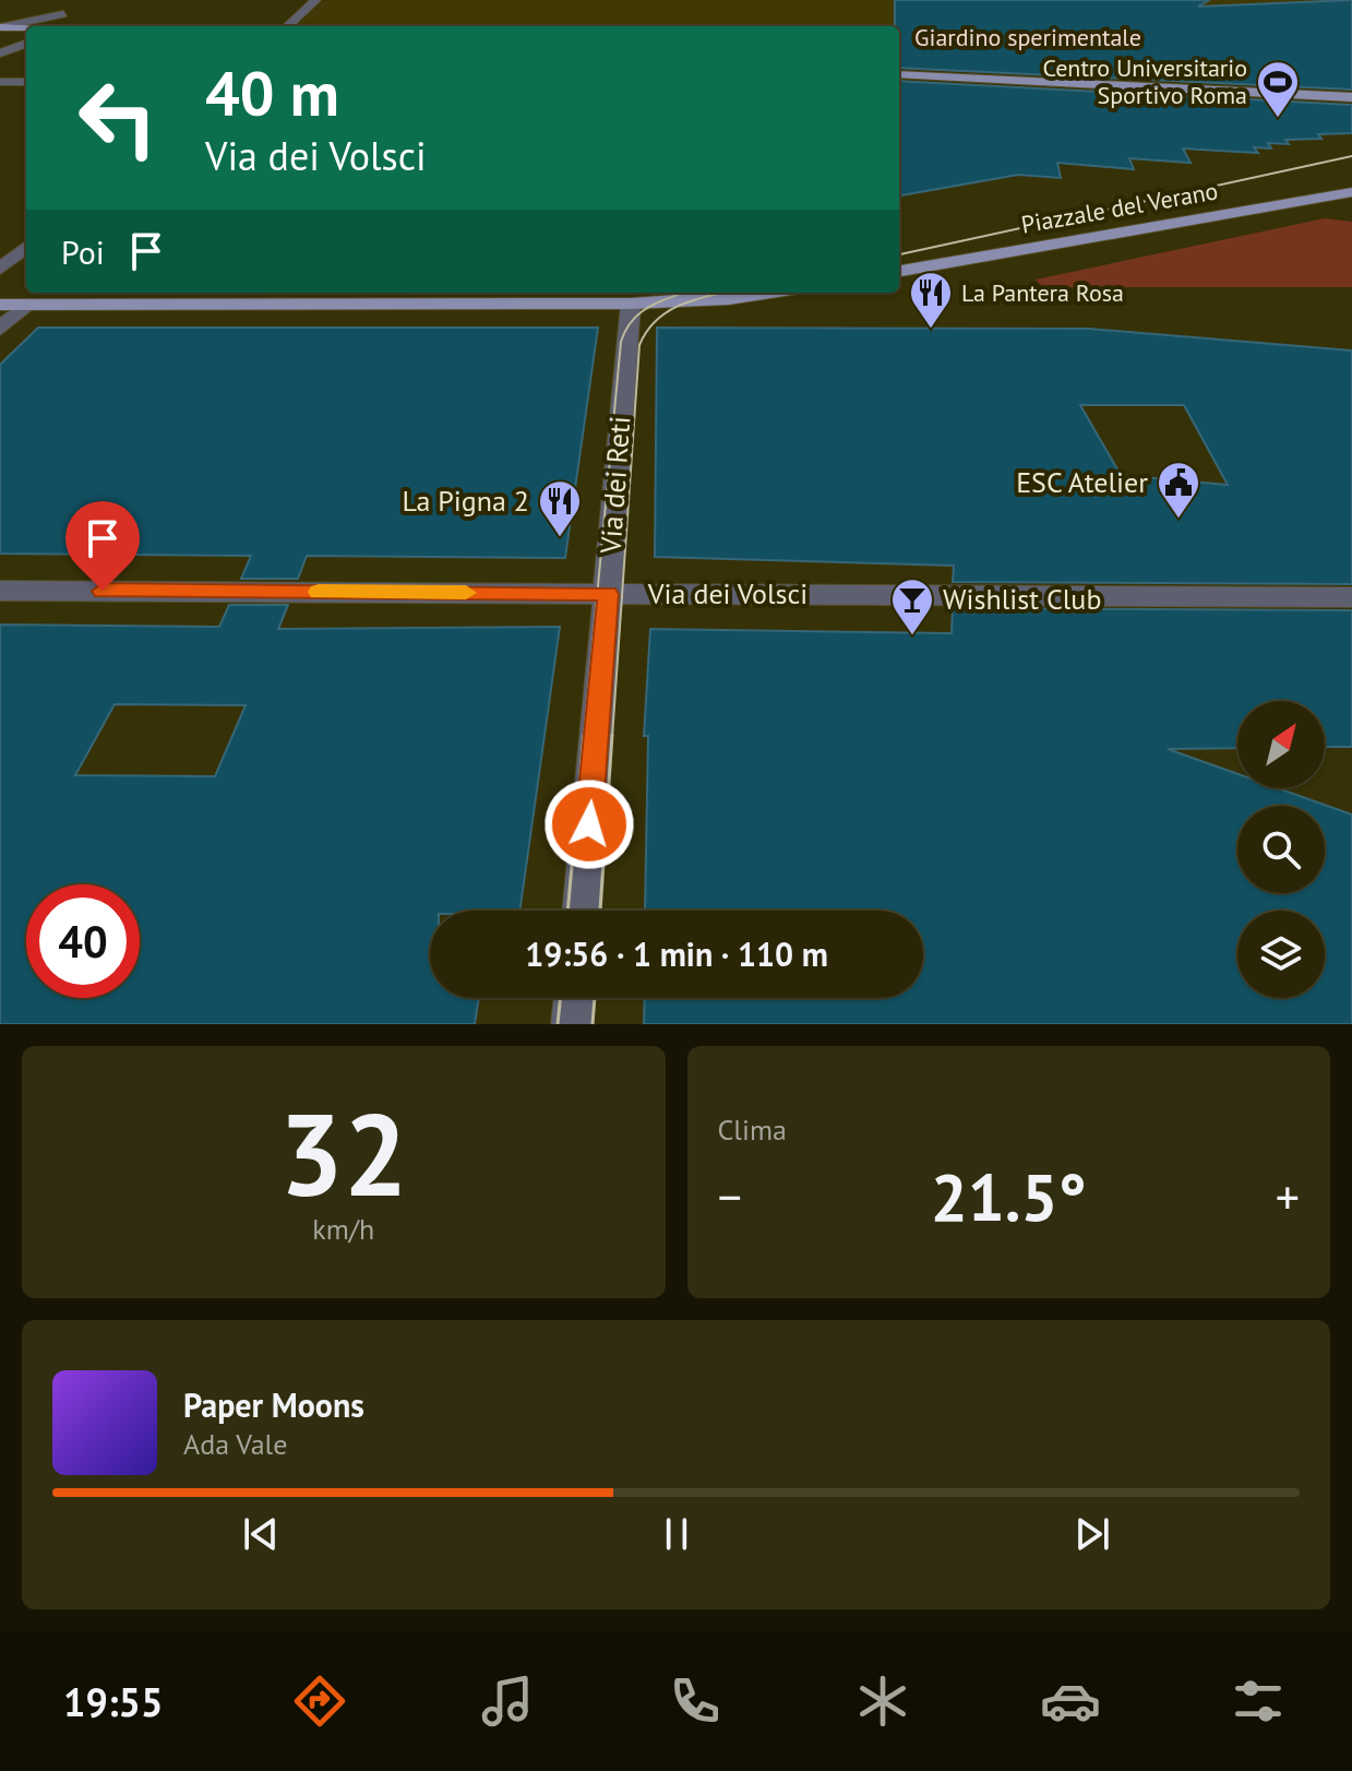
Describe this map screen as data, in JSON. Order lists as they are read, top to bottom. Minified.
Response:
{"streets":{"main road":["Piazzale del Verano"],"street":["Via dei Reti","Via dei Volsci"]},"crossings":[["Via dei Reti","Via dei Volsci"]],"parks":["Giardino sperimentale"],"places":{"sports":["Centro Universitario Sportivo Roma"],"restaurant":["La Pantera Rosa","La Pigna 2"],"public building":["ESC Atelier"],"bar":["Wishlist Club"]},"north":"top right","page":{"turn":["40 m","Via dei Volsci"],"then":"Poi","limit":"40","trip":"19:56 · 1 min · 110 m","tile":[["32","km/h"],"Clima"],"heat":["−","21.5°","+"],"song":["Paper Moons","Ada Vale"],"tabs":"19:55"}}
